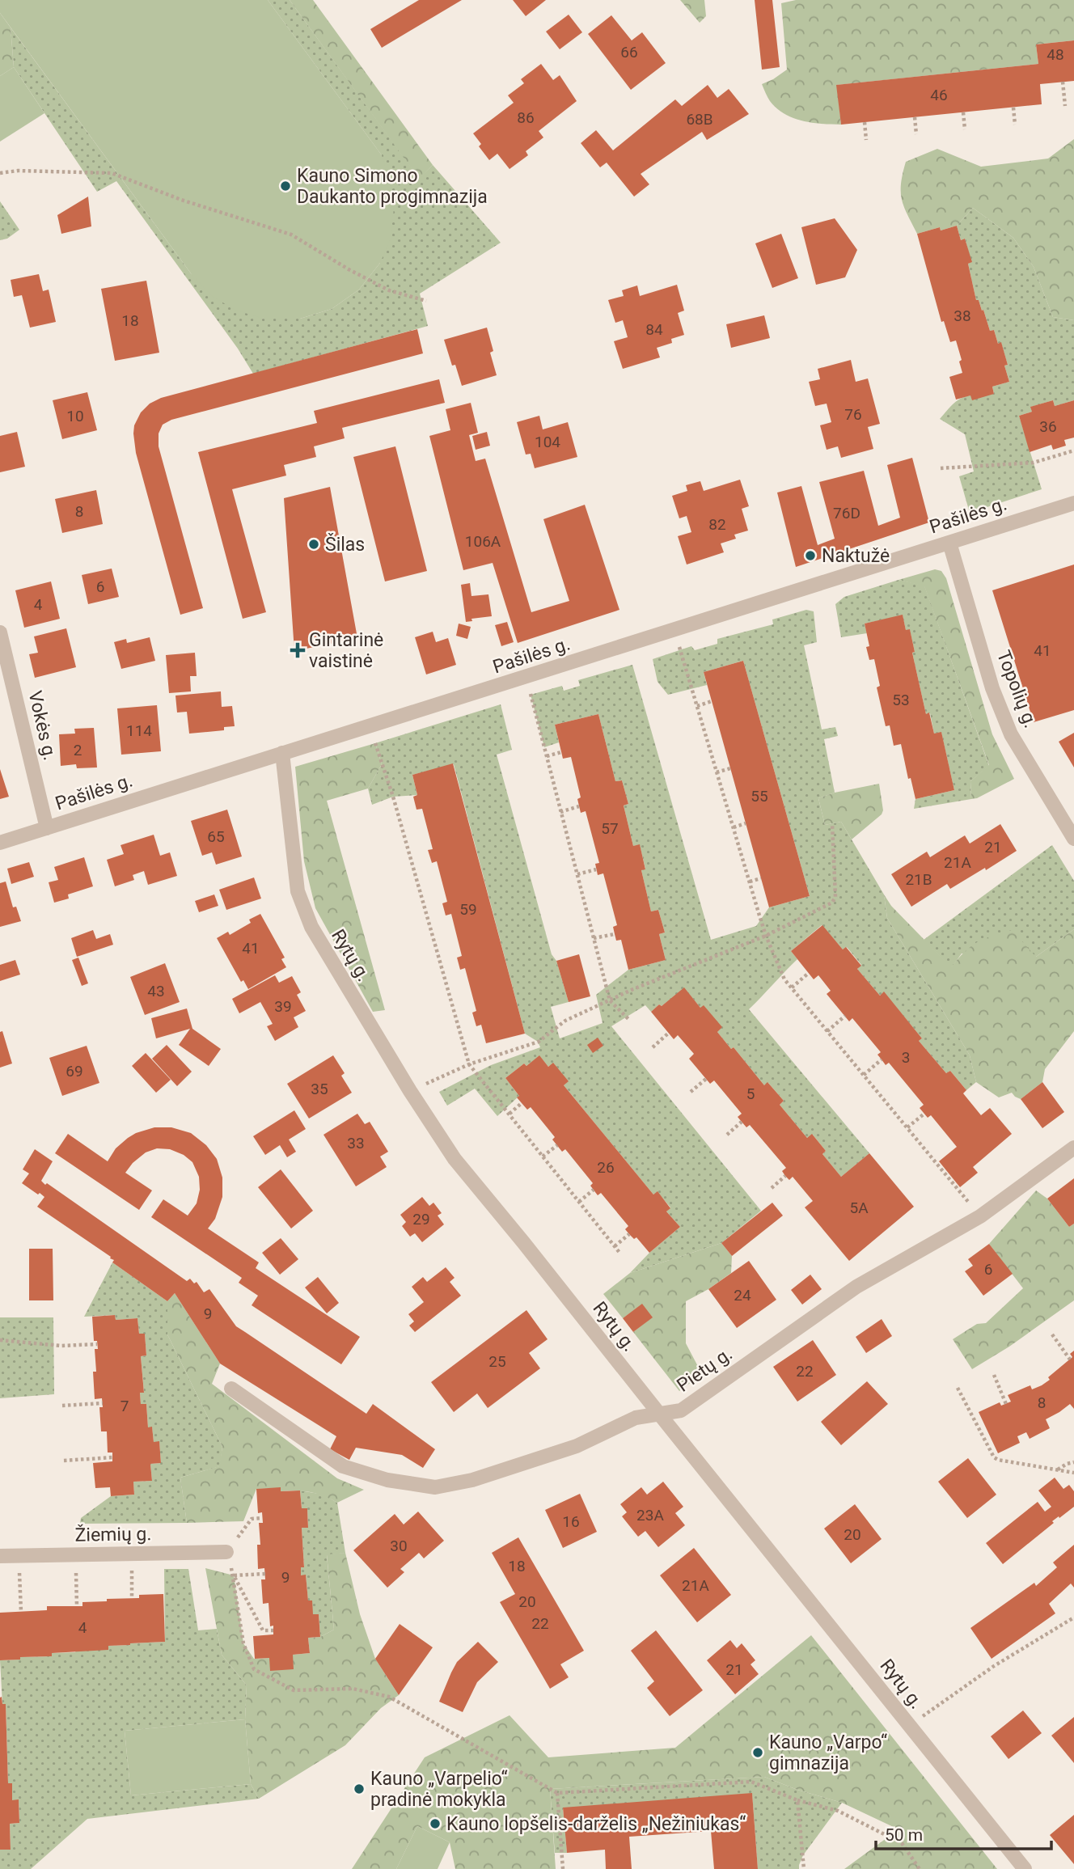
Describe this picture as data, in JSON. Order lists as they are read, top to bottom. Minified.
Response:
{"streets":{"street":["Pašilės g.","Topolių g.","Vokės g.","Rytų g.","Pietų g.","Žiemių g."]},"crossings":[["Pašilės g.","Topolių g."],["Pašilės g.","Vokės g."],["Pašilės g.","Rytų g."],["Rytų g.","Pietų g."]],"places":{"other":["Kauno Simono Daukanto progimnazija","Šilas","Naktužė","Kauno „Varpo“ gimnazija","Kauno „Varpelio“ pradinė mokykla","Kauno lopšelis-darželis „Nežiniukas“"],"health":["Gintarinė vaistinė"]},"house_numbers":["66","48","46","86","68B","38","18","84","76","10","36","104","8","76D","82","106A","6","4","41","53","114","2","55","57","65","21","21A","21B","59","41","43","39","3","69","35","5","33","26","5A","29","6","24","9","25","22","8","7","23A","16","20","30","18","9","21A","20","22","4","21"],"scale_bar":"50 m"}
